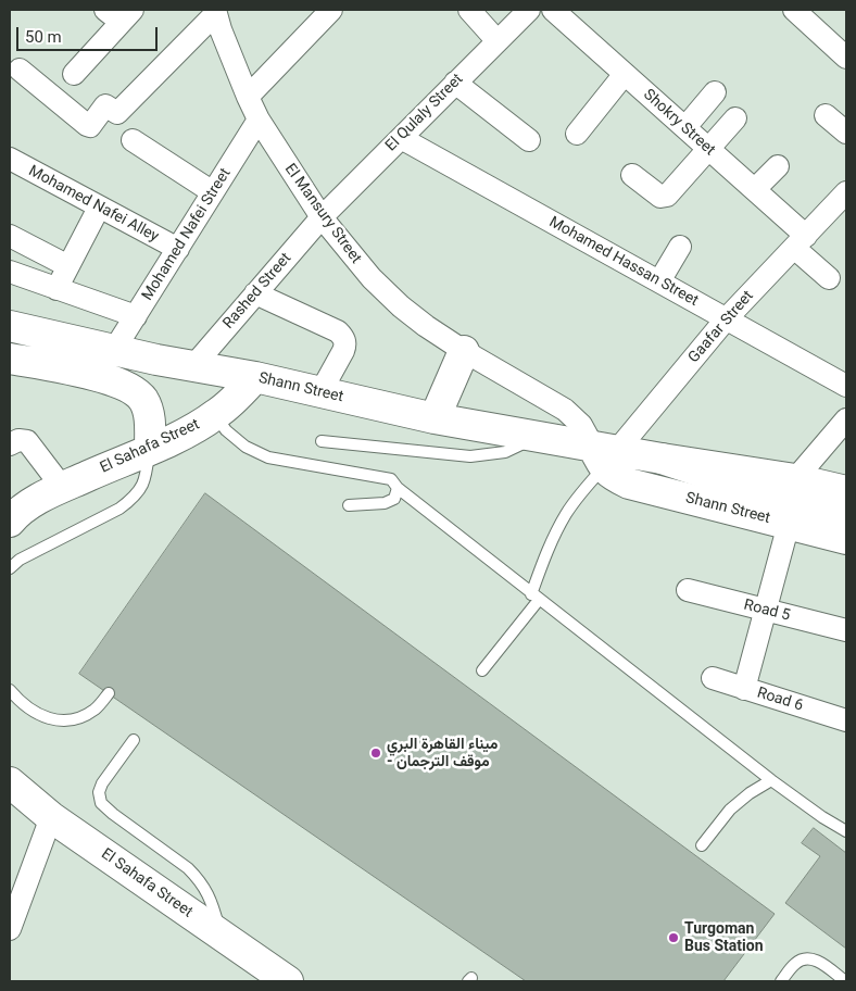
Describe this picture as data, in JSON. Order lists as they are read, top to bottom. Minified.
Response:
{"streets":{"main road":["Shann Street","El Sahafa Street"],"street":["El Qulaly Street","Shokry Street","Mohamed Nafei Alley","El Mansury Street","Mohamed Nafei Street","Mohamed Hassan Street","Rashed Street","Gaafar Street","Road 5","Road 6"]},"crossings":[["El Qulaly Street","El Mansury Street"],["El Qulaly Street","Mohamed Hassan Street"],["El Qulaly Street","Rashed Street"],["Shokry Street","Gaafar Street"],["Mohamed Nafei Alley","Mohamed Nafei Street"],["El Mansury Street","Mohamed Nafei Street"],["El Mansury Street","Rashed Street"],["El Mansury Street","Gaafar Street"],["El Mansury Street","Shann Street"],["Mohamed Nafei Street","Shann Street"],["Mohamed Hassan Street","Gaafar Street"],["Rashed Street","Shann Street"],["Gaafar Street","Shann Street"],["Shann Street","El Sahafa Street"]],"places":["ميناء القاهرة البري - موقف الترجمان","Turgoman Bus Station"],"scale_bar":"50 m"}
